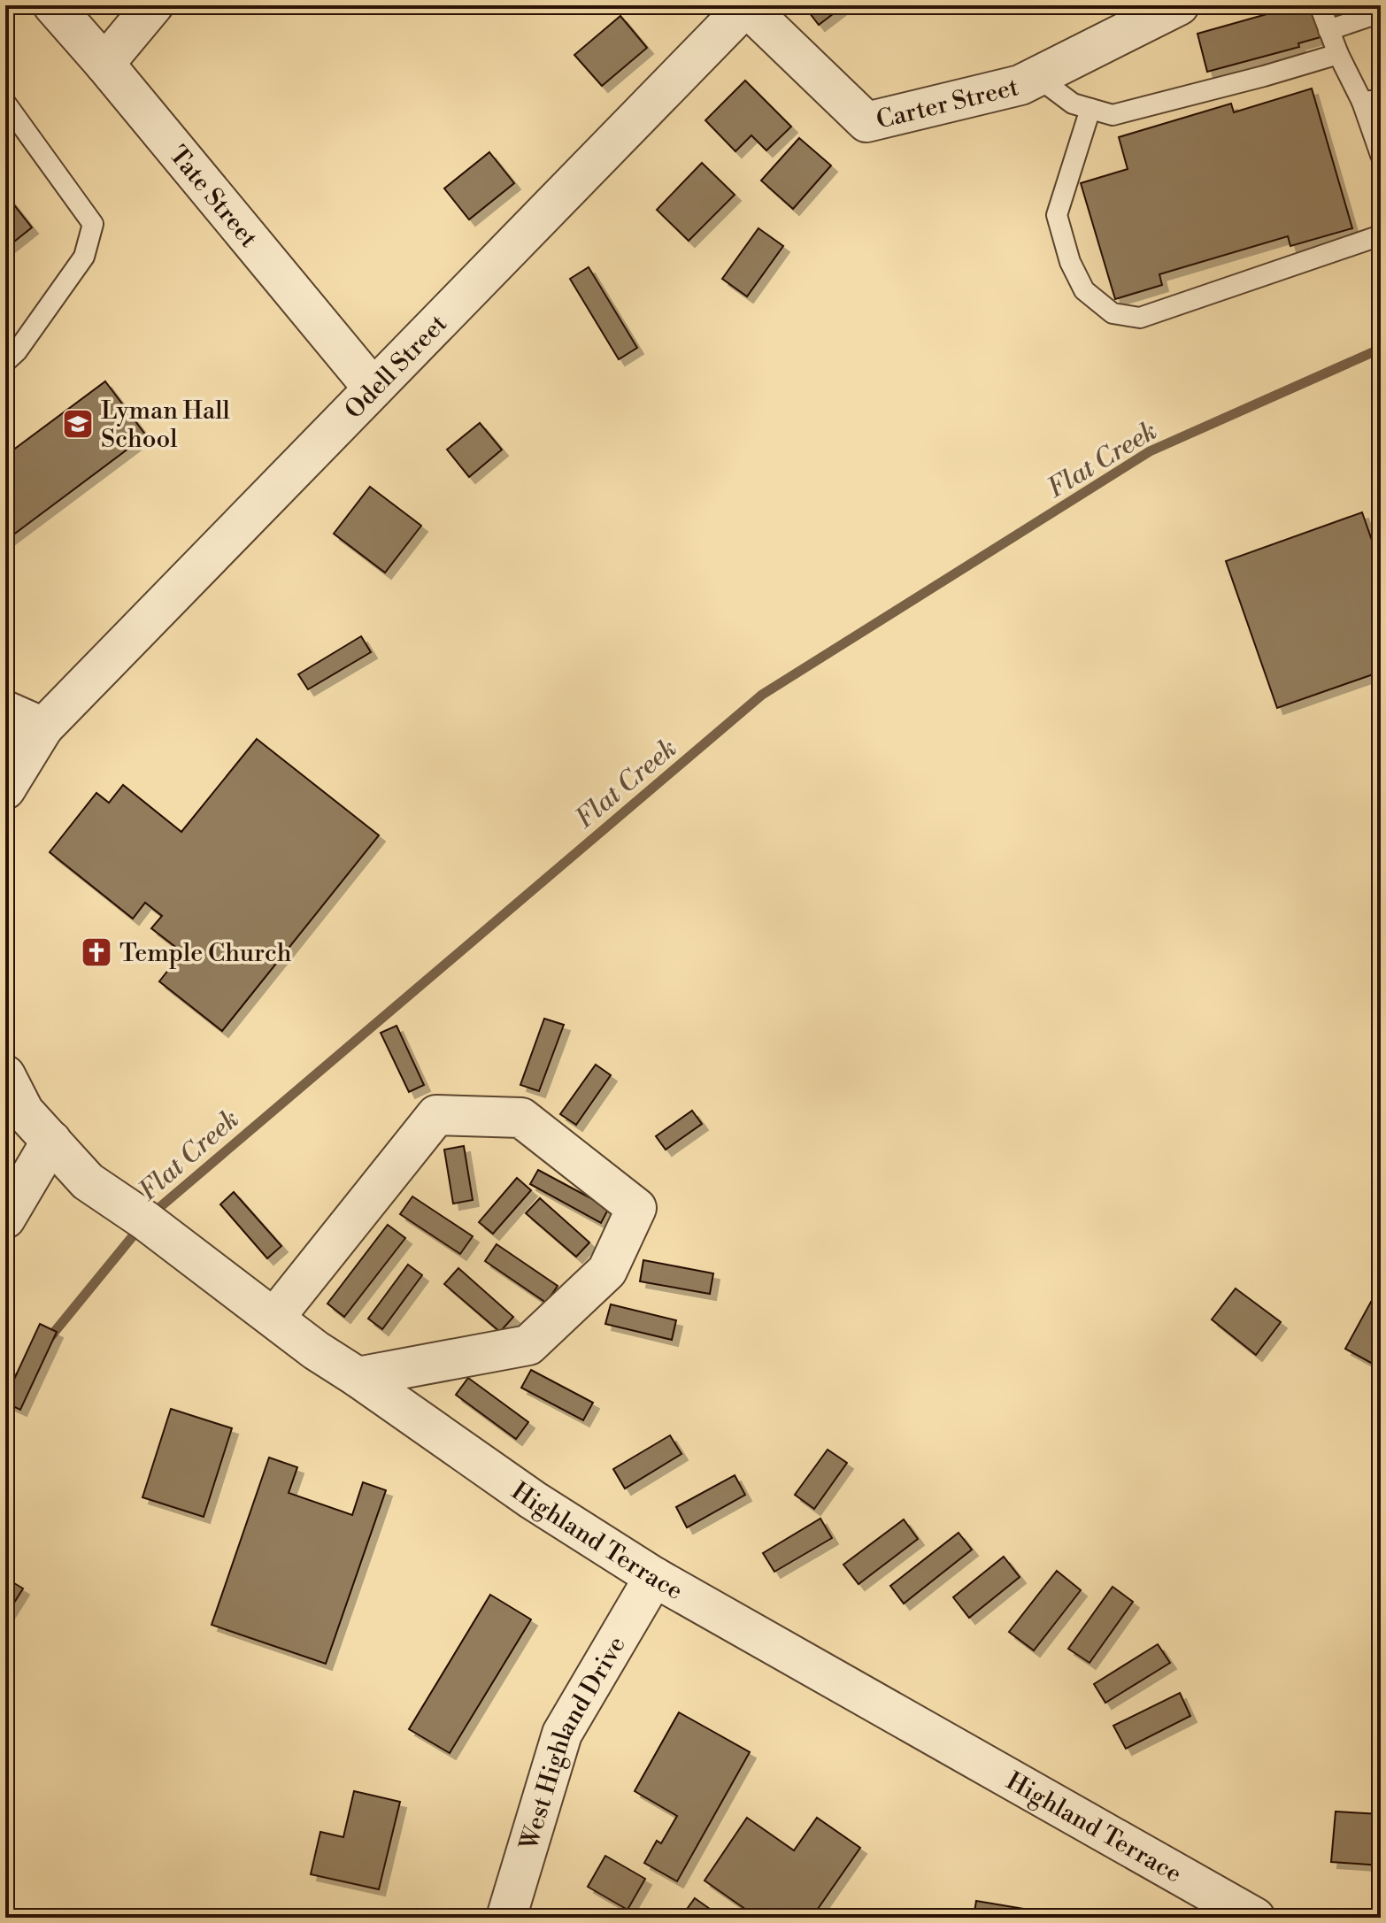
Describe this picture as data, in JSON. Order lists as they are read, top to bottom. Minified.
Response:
{"streets":{"street":["Carter Street","Tate Street","Odell Street","Highland Terrace","West Highland Drive"]},"crossings":[["Carter Street","Odell Street"],["Tate Street","Odell Street"],["Highland Terrace","West Highland Drive"]],"water":["Flat Creek"],"places":{"school or university":["Lyman Hall School"],"church":["Temple Church"]}}
